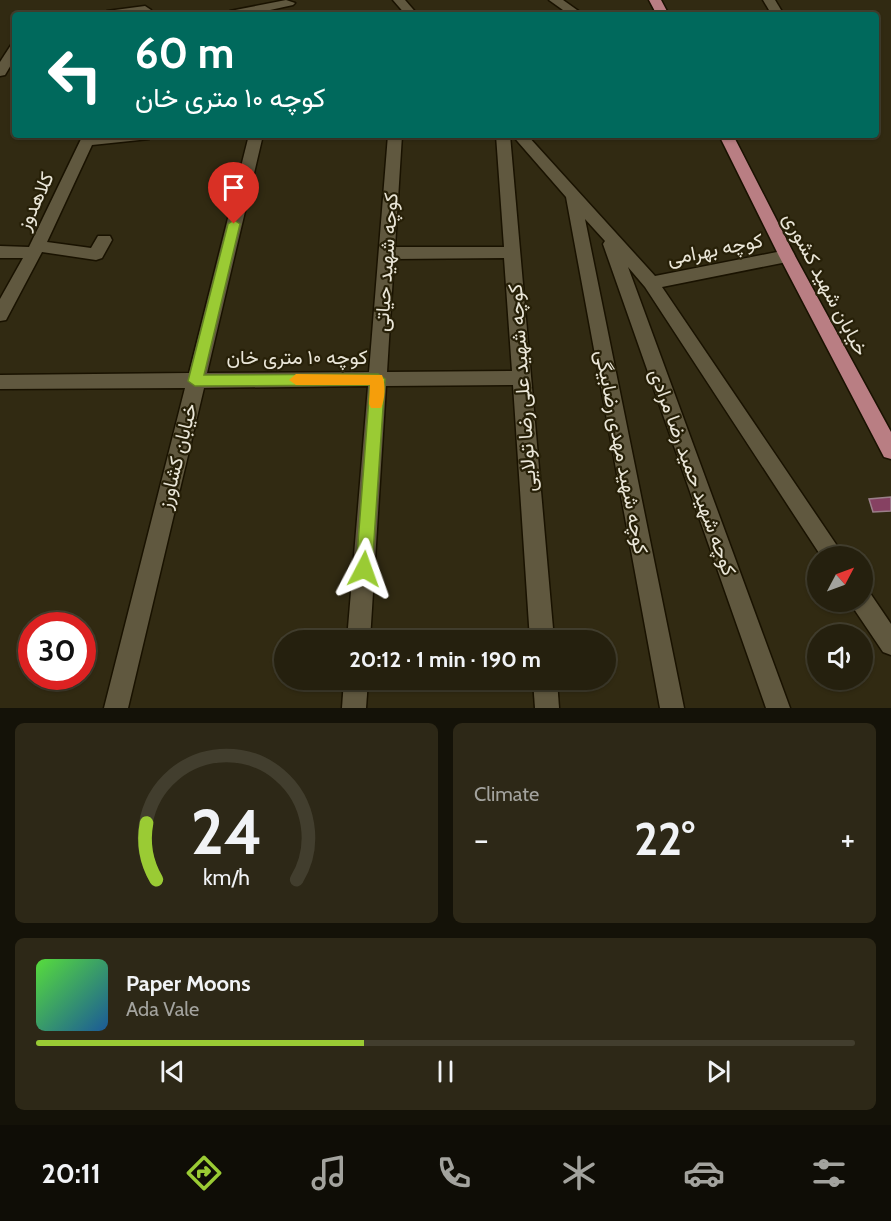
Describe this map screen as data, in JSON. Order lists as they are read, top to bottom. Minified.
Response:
{"streets":{"main road":["خیابان شهید کشوری"],"street":["کلاهدوز","کوچه بهرامی","کوچه شهید حیاتی","کوچه ۱۰ متری خان","کوچه شهید علی رضا تولایی","کوچه شهید مهدی رضابیگی","خیابان کشاورز","کوچه شهید حمید رضا مرادی"]},"crossings":[["کوچه بهرامی","خیابان شهید کشوری"],["کوچه شهید حیاتی","کوچه ۱۰ متری خان"],["کوچه ۱۰ متری خان","کوچه شهید علی رضا تولایی"],["کوچه ۱۰ متری خان","خیابان کشاورز"]],"north":"top right","page":{"turn":["60 m","کوچه ۱۰ متری خان"],"limit":"30","trip":"20:12 · 1 min · 190 m","tile":"Climate","heat":["−","22°","+"],"song":["Paper Moons","Ada Vale"],"tabs":"20:11","gauge":["24","km/h"]}}
